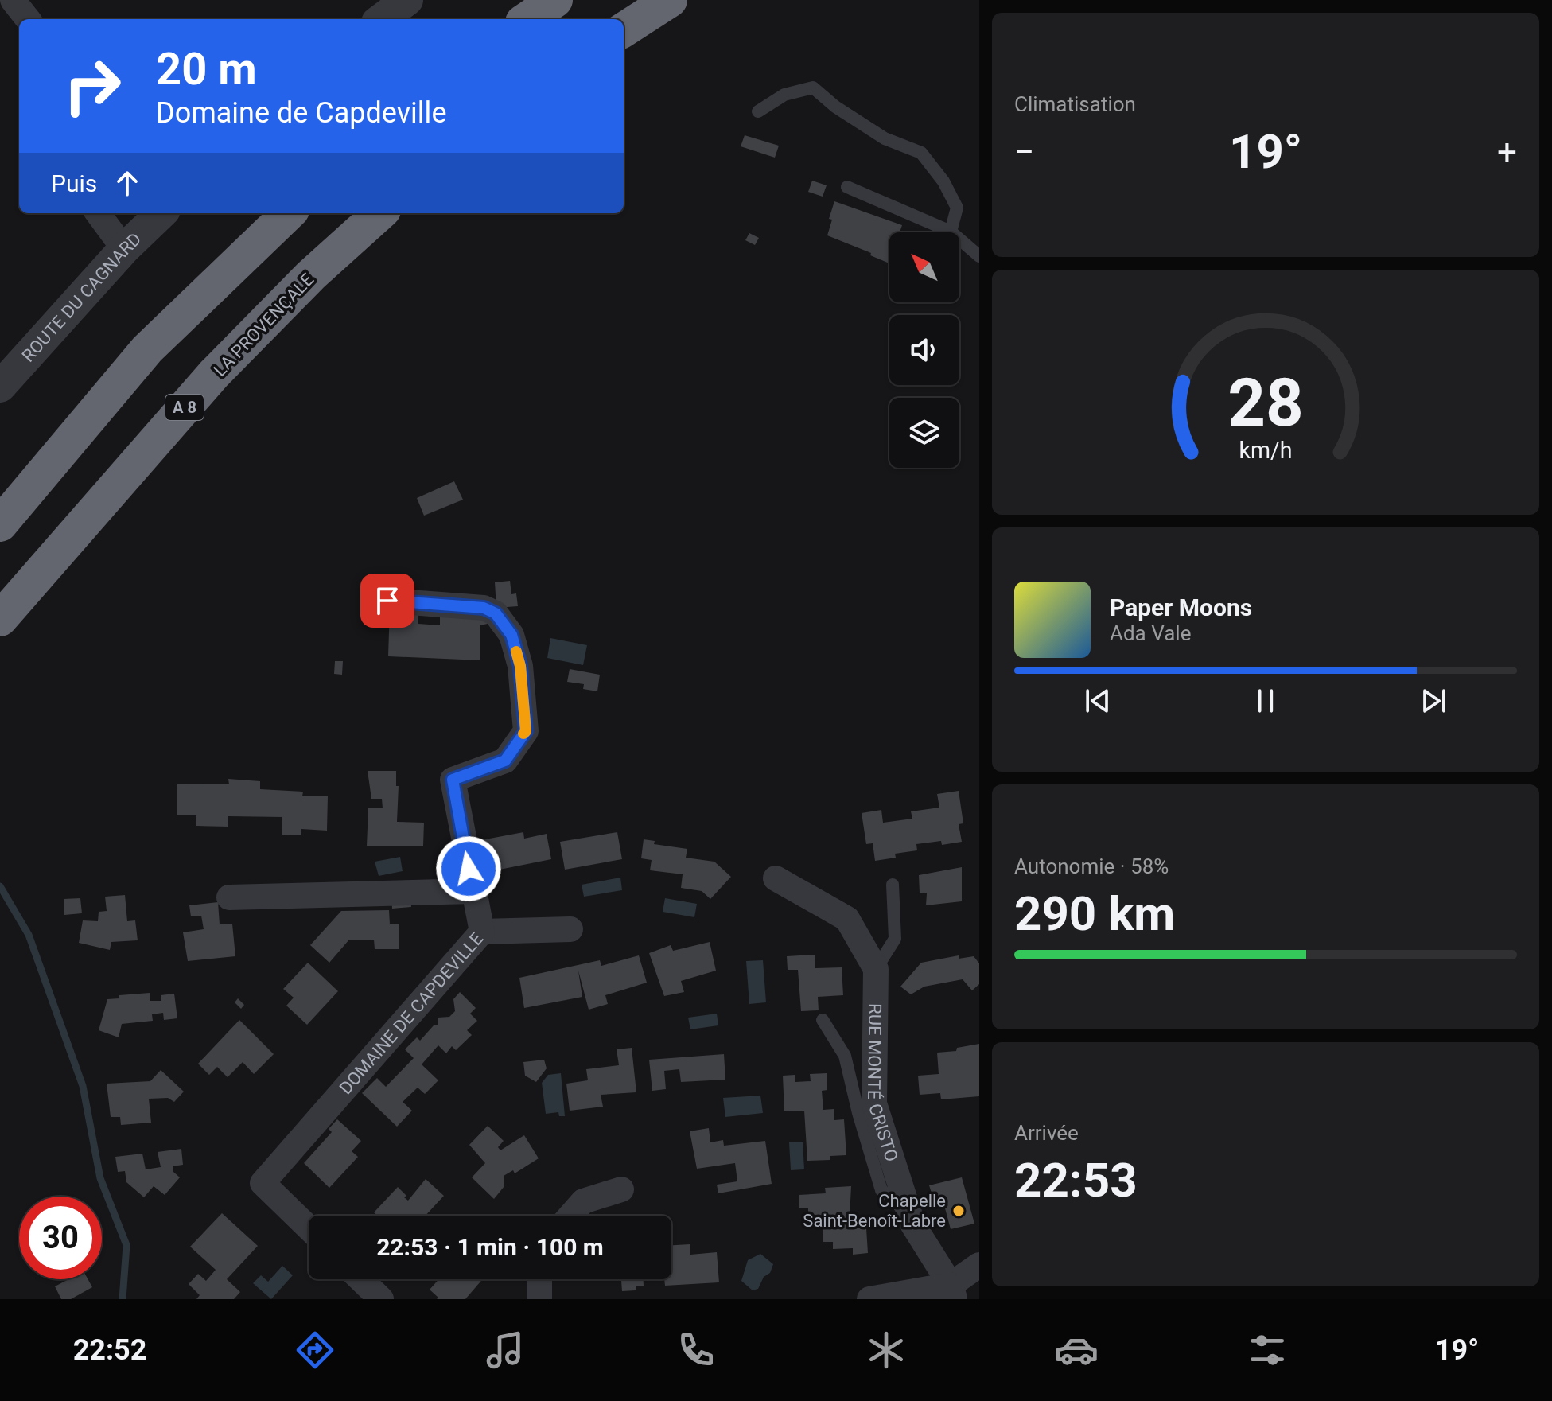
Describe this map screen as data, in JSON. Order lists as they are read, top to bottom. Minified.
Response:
{"streets":{"highway":["LA PROVENÇALE","A 8"],"street":["ROUTE DU CAGNARD","DOMAINE DE CAPDEVILLE","RUE MONTÉ CRISTO"]},"places":["Chapelle Saint-Benoît-Labre"],"north":"top left","page":{"tile":["Climatisation",["Autonomie · 58%","290 km"],["Arrivée","22:53"]],"turn":["20 m","Domaine de Capdeville"],"heat":["−","19°","+"],"then":"Puis","song":["Paper Moons","Ada Vale"],"limit":"30","trip":"22:53 · 1 min · 100 m","tabs":["22:52","19°"],"gauge":["28","km/h"]}}
